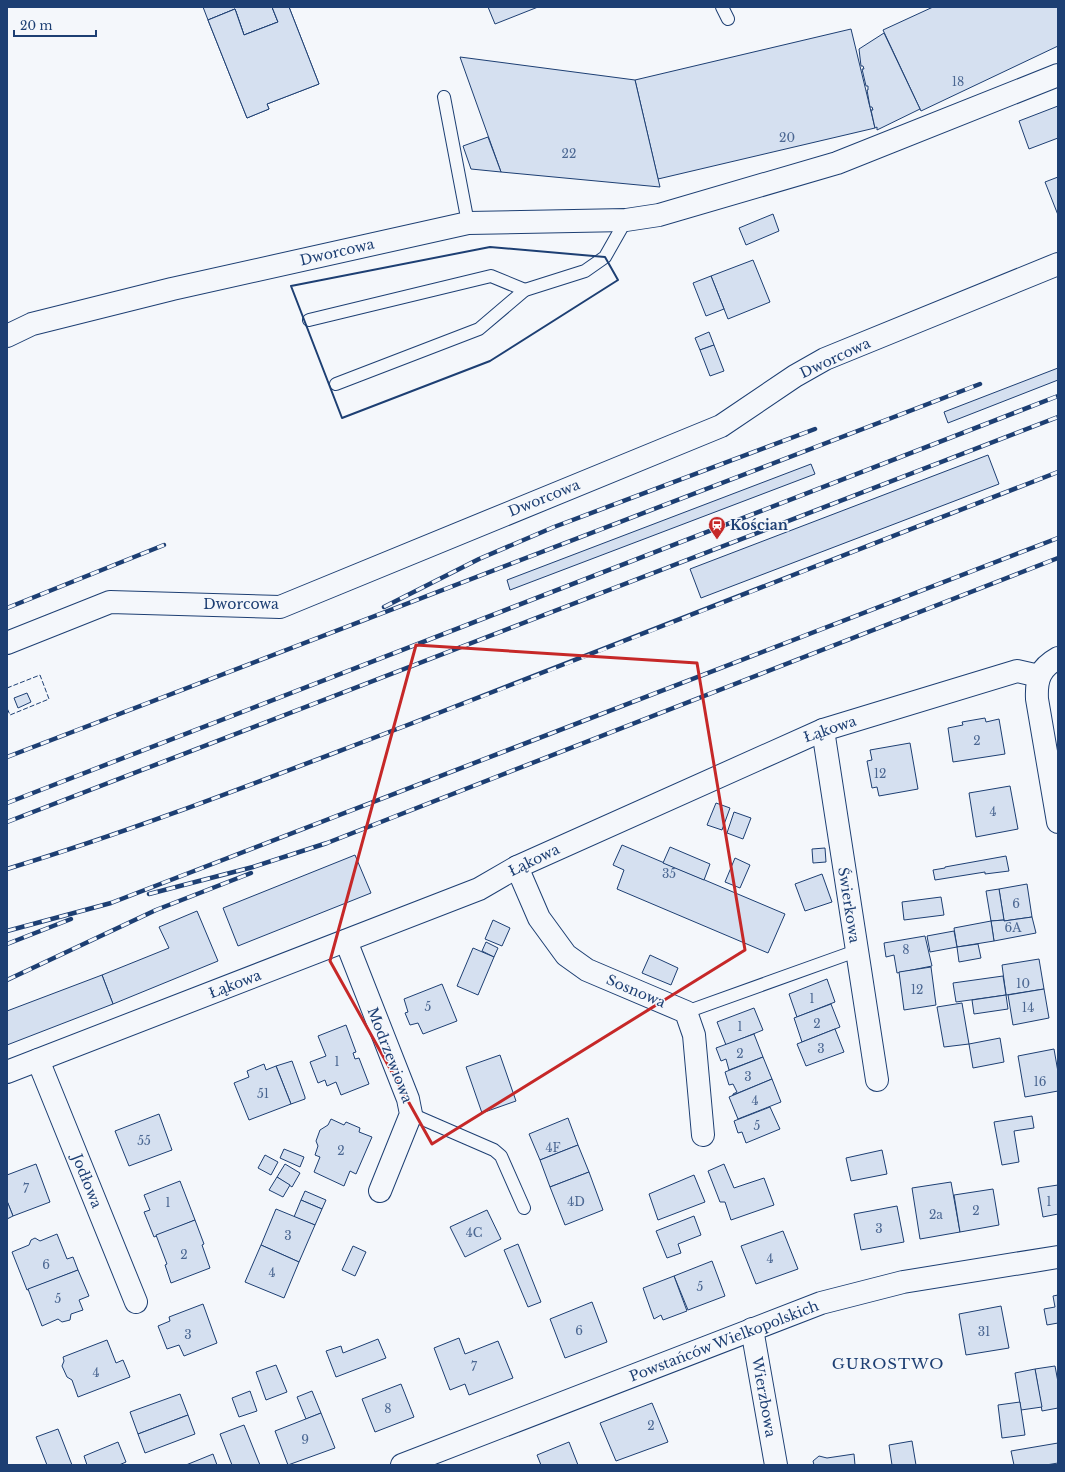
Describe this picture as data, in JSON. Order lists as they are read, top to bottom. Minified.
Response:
{"streets":{"street":["Dworcowa","Łąkowa","Świerkowa","Sosnowa","Modrzewiowa","Jodłowa","Powstańców Wielkopolskich","Wierzbowa"]},"crossings":[["Łąkowa","Świerkowa"],["Łąkowa","Sosnowa"],["Łąkowa","Modrzewiowa"],["Łąkowa","Jodłowa"],["Powstańców Wielkopolskich","Wierzbowa"]],"districts":["GUROSTWO"],"places":{"station":["Kościan"]},"house_numbers":["18","20","22","2","12","4","35","6","6A","8","10","12","1","5","14","2","1","3","2","1","3","16","51","4","5","55","4F","2","7","4D","1","1","2","2a","3","4C","3","2","4","6","4","5","5","6","31","3","7","4","8","2","9"],"scale_bar":"20 m"}
